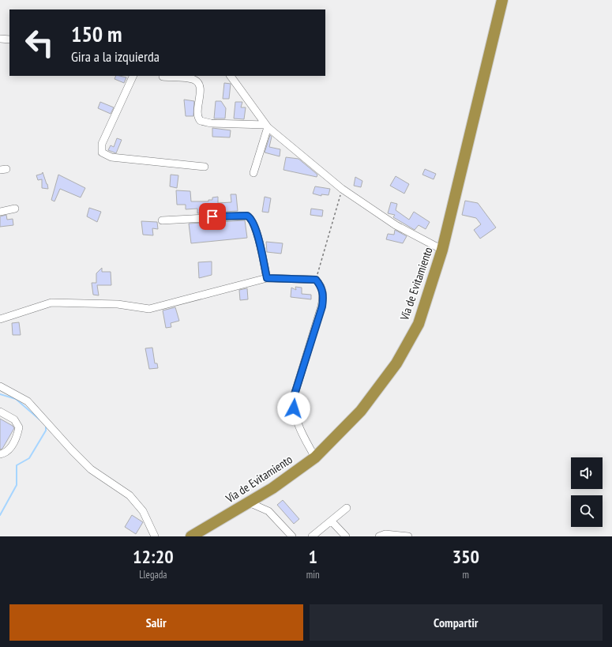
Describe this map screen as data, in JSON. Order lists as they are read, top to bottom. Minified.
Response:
{"streets":{"highway":["Vía de Evitamiento"]},"page":{"turn":["150 m","Gira a la izquierda"],"eta":["12:20","Llegada","1","min","350","m"],"buttons":["Salir","Compartir"]}}
